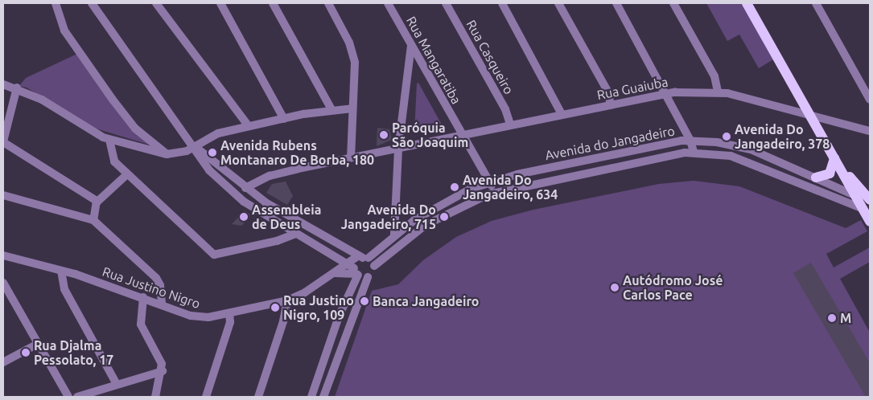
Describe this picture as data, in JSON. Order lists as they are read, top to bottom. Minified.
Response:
{"streets":{"street":["Rua Casqueiro","Rua Mangaratiba","Rua Guaiuba","Avenida do Jangadeiro","Rua Justino Nigro"]},"crossings":[["Rua Casqueiro","Rua Guaiuba"],["Rua Mangaratiba","Rua Guaiuba"],["Rua Mangaratiba","Avenida do Jangadeiro"],["Avenida do Jangadeiro","Rua Justino Nigro"]],"places":["Paróquia São Joaquim","Avenida Do Jangadeiro, 378","Avenida Rubens Montanaro De Borba, 180","Avenida Do Jangadeiro, 634","Assembleia de Deus","Avenida Do Jangadeiro, 715","Autódromo José Carlos Pace","Banca Jangadeiro","Rua Justino Nigro, 109","M","Rua Djalma Pessolato, 17"]}
